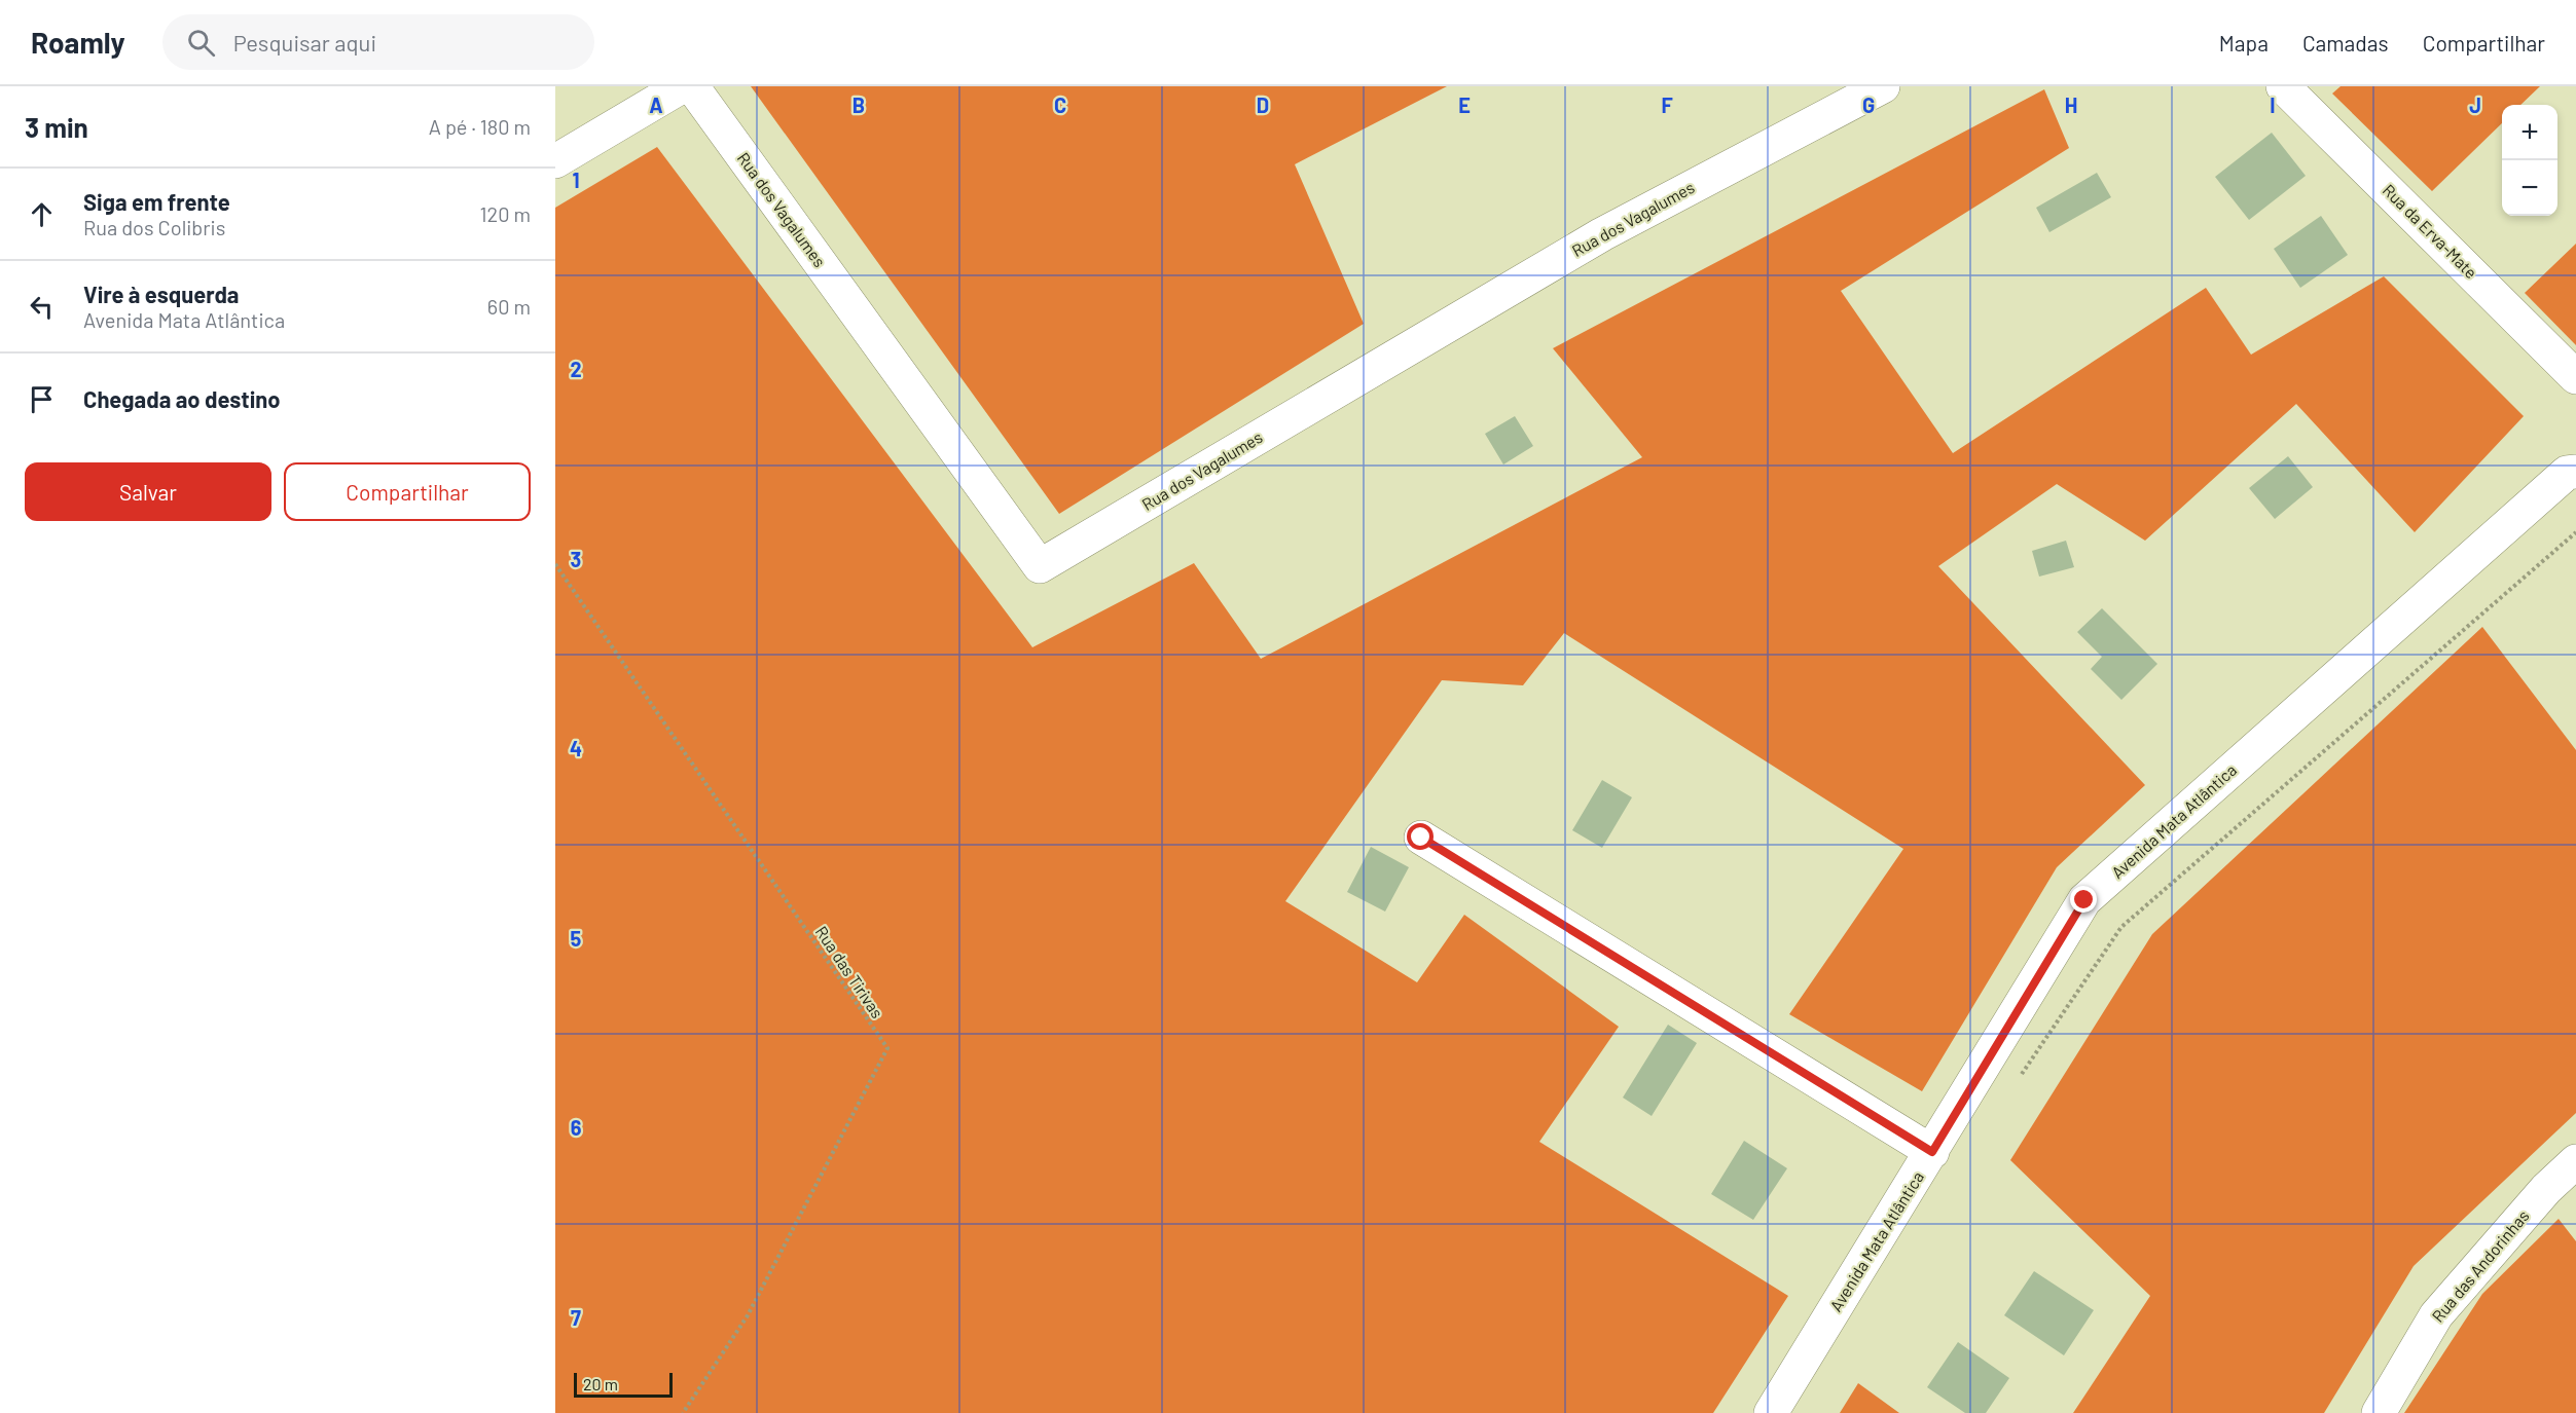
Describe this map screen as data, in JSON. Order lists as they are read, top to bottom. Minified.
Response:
{"streets":{"street":["Rua dos Vagalumes","Rua da Erva-Mate","Avenida Mata Atlântica","Rua das Andorinhas"],"path":["Rua das Tirivas"]},"scale_bar":"20 m","page":{"header":"Roamly","search":"Pesquisar aqui","nav":["Mapa","Camadas","Compartilhar"],"heading":["3 min","A pé · 180 m"],"map_buttons":["+","−"],"list":[["Siga em frente","Rua dos Colibris","120 m"],["Vire à esquerda","Avenida Mata Atlântica","60 m"],"Chegada ao destino"],"buttons":["Salvar","Compartilhar"],"scale":"20 m"},"grid":{"columns":["A","B","C","D","E","F","G","H","I","J"],"rows":["1","2","3","4","5","6","7"]}}
